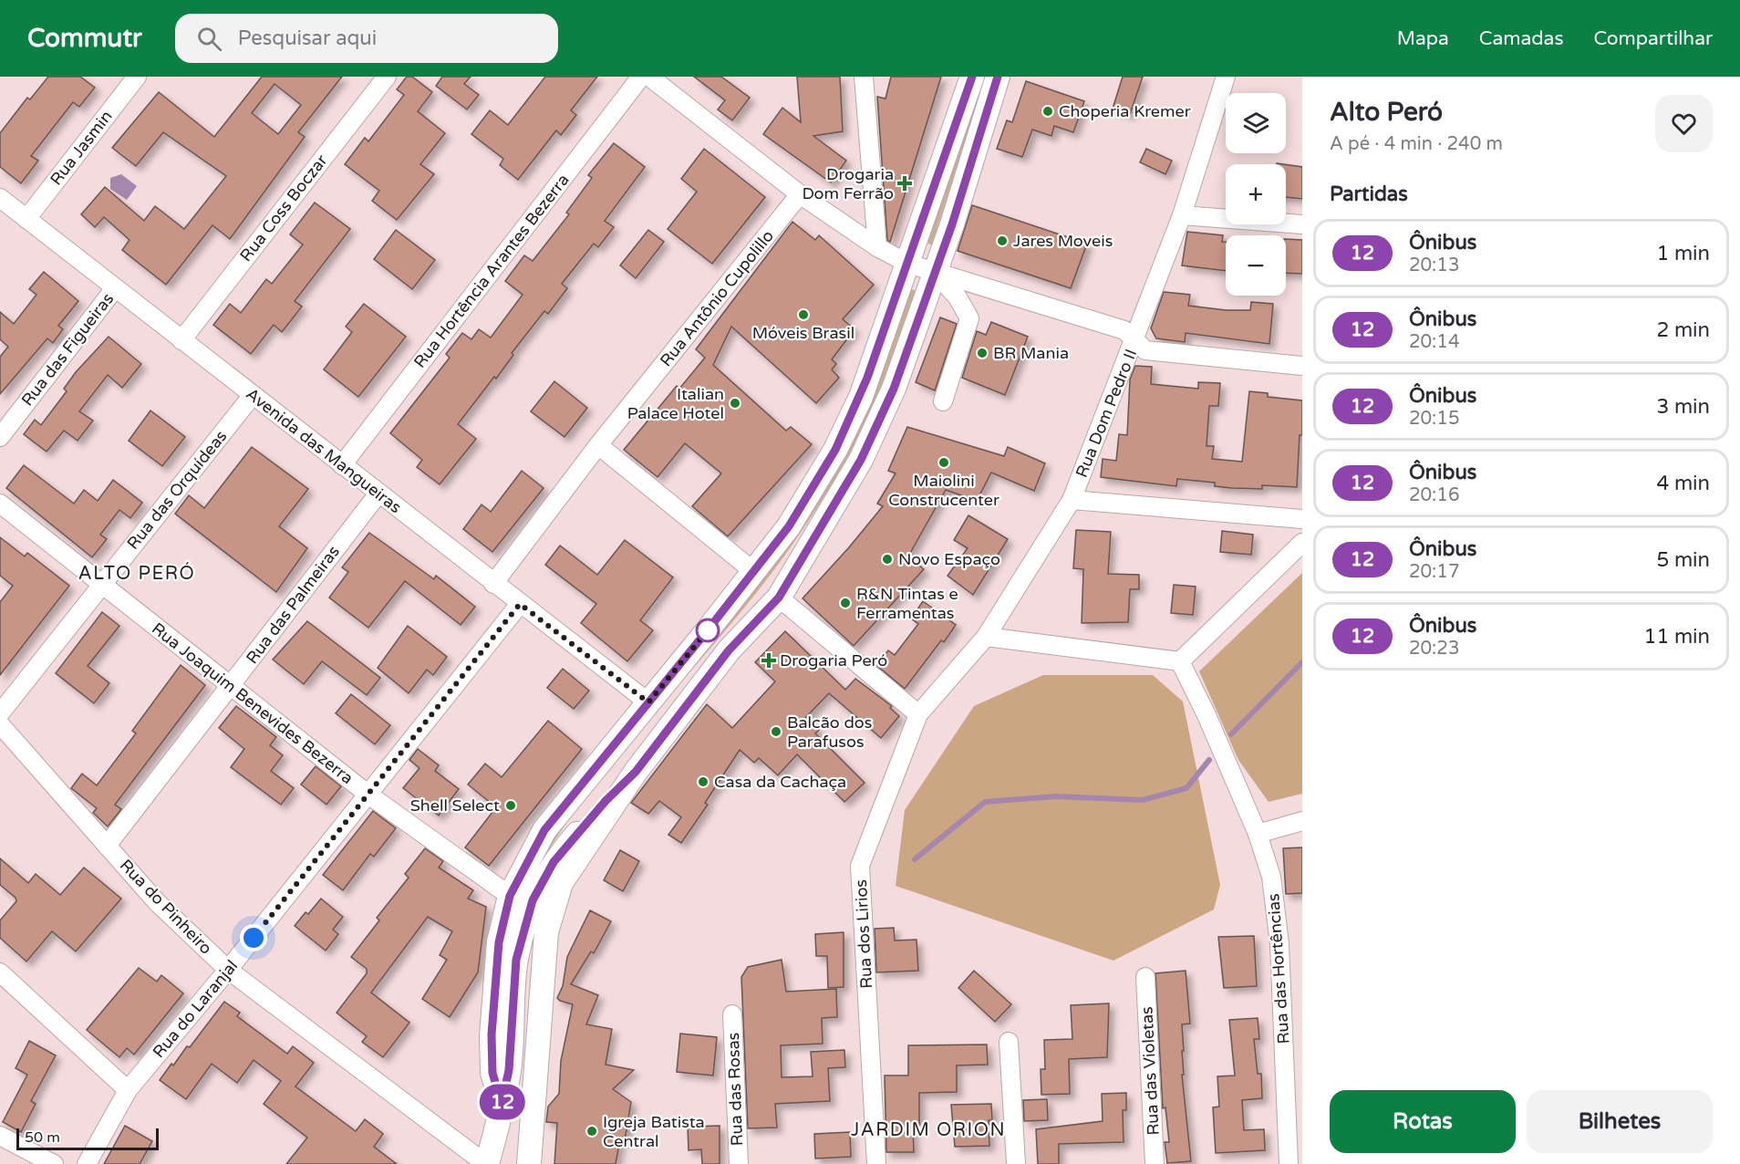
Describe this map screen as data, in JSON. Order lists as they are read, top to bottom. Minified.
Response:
{"streets":{"street":["Rua Jasmin","Rua Coss Boczar","Rua Hortência Arantes Bezerra","Rua Antônio Cupolillo","Rua das Figueiras","Rua Dom Pedro II","Avenida das Mangueiras","Rua das Orquídeas","Rua das Palmeiras","Rua Joaquim Benevides Bezerra","Rua do Pinheiro","Rua dos Lirios","Rua das Hortências","Rua do Laranjal","Rua das Violetas","Rua das Rosas"]},"crossings":[["Rua Jasmin","Avenida das Mangueiras"],["Rua Coss Boczar","Avenida das Mangueiras"],["Rua Hortência Arantes Bezerra","Avenida das Mangueiras"],["Rua Antônio Cupolillo","Avenida das Mangueiras"],["Rua das Figueiras","Avenida das Mangueiras"],["Rua Dom Pedro II","Rua dos Lirios"],["Avenida das Mangueiras","Rua das Orquídeas"],["Avenida das Mangueiras","Rua das Palmeiras"],["Avenida das Mangueiras","Rua do Laranjal"],["Rua das Orquídeas","Rua Joaquim Benevides Bezerra"],["Rua das Palmeiras","Rua Joaquim Benevides Bezerra"],["Rua das Palmeiras","Rua do Pinheiro"],["Rua Joaquim Benevides Bezerra","Rua do Laranjal"],["Rua do Pinheiro","Rua do Laranjal"]],"districts":["ALTO PERÓ","JARDIM ORION"],"places":{"other":["Choperia Kremer","Jares Moveis","Móveis Brasil","BR Mania","Italian Palace Hotel","Maiolini Construcenter","Novo Espaço","R&N Tintas e Ferramentas","Balcão dos Parafusos","Casa da Cachaça","Shell Select","Igreja Batista Central"],"health":["Drogaria Dom Ferrão","Drogaria Peró"]},"lines":["bus line 12"],"scale_bar":"50 m","page":{"header":"Commutr","search":"Pesquisar aqui","nav":["Mapa","Camadas","Compartilhar"],"on_map":"12","heading":[["Alto Peró","A pé · 4 min · 240 m"],"Partidas"],"map_buttons":["+","−"],"list":[{"mark":"12","name":"Ônibus","note":"20:13","value":"1 min"},{"mark":"12","name":"Ônibus","note":"20:14","value":"2 min"},{"mark":"12","name":"Ônibus","note":"20:15","value":"3 min"},{"mark":"12","name":"Ônibus","note":"20:16","value":"4 min"},{"mark":"12","name":"Ônibus","note":"20:17","value":"5 min"},{"mark":"12","name":"Ônibus","note":"20:23","value":"11 min"}],"buttons":["Rotas","Bilhetes"],"scale":"50 m"}}
